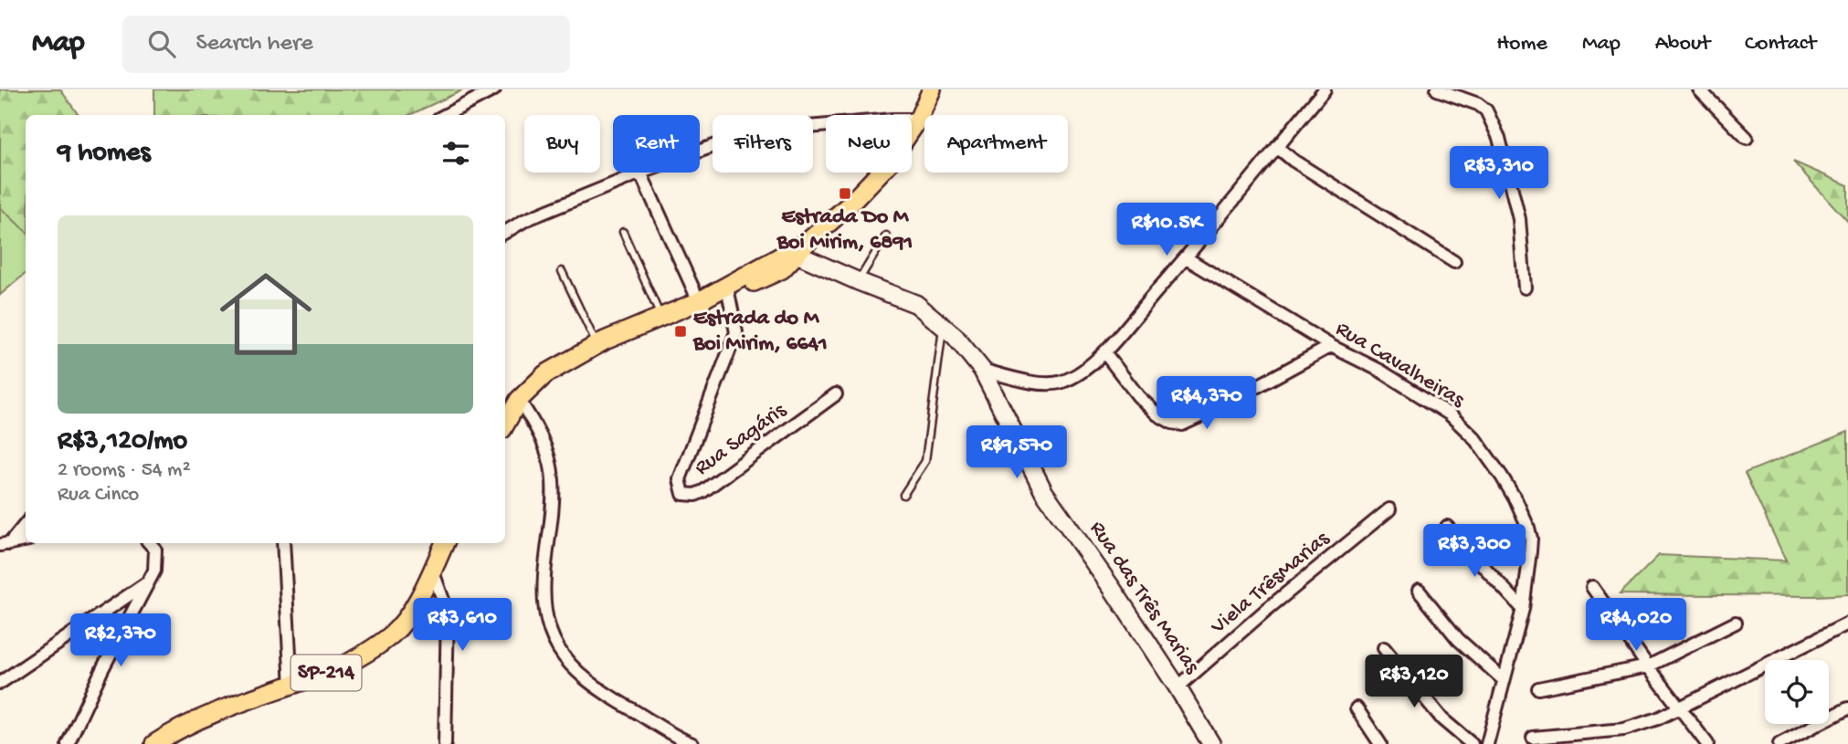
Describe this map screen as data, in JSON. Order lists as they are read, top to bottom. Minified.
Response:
{"streets":{"main road":["SP-214"],"street":["Rua Cavalheiras","Rua Sagáris","Viela TrêsMarias","Rua das Três Marias"]},"crossings":[["Viela TrêsMarias","Rua das Três Marias"]],"places":{"transit":["Estrada Do M Boi Mirim, 6891","Estrada do M Boi Mirim, 6641"]},"page":{"header":"Map","search":"Search here","nav":["Home","Map","About","Contact"],"chip":["Buy","Rent","Filters","New","Apartment"],"heading":"9 homes","price":["R$3,310","R$10.5K","R$4,370","R$9,570","R$3,300","R$3,610","R$4,020","R$2,370","R$3,120"],"list":[{"name":"R$3,120/mo","note":"2 rooms · 54 m² · Rua Cinco"}]}}
